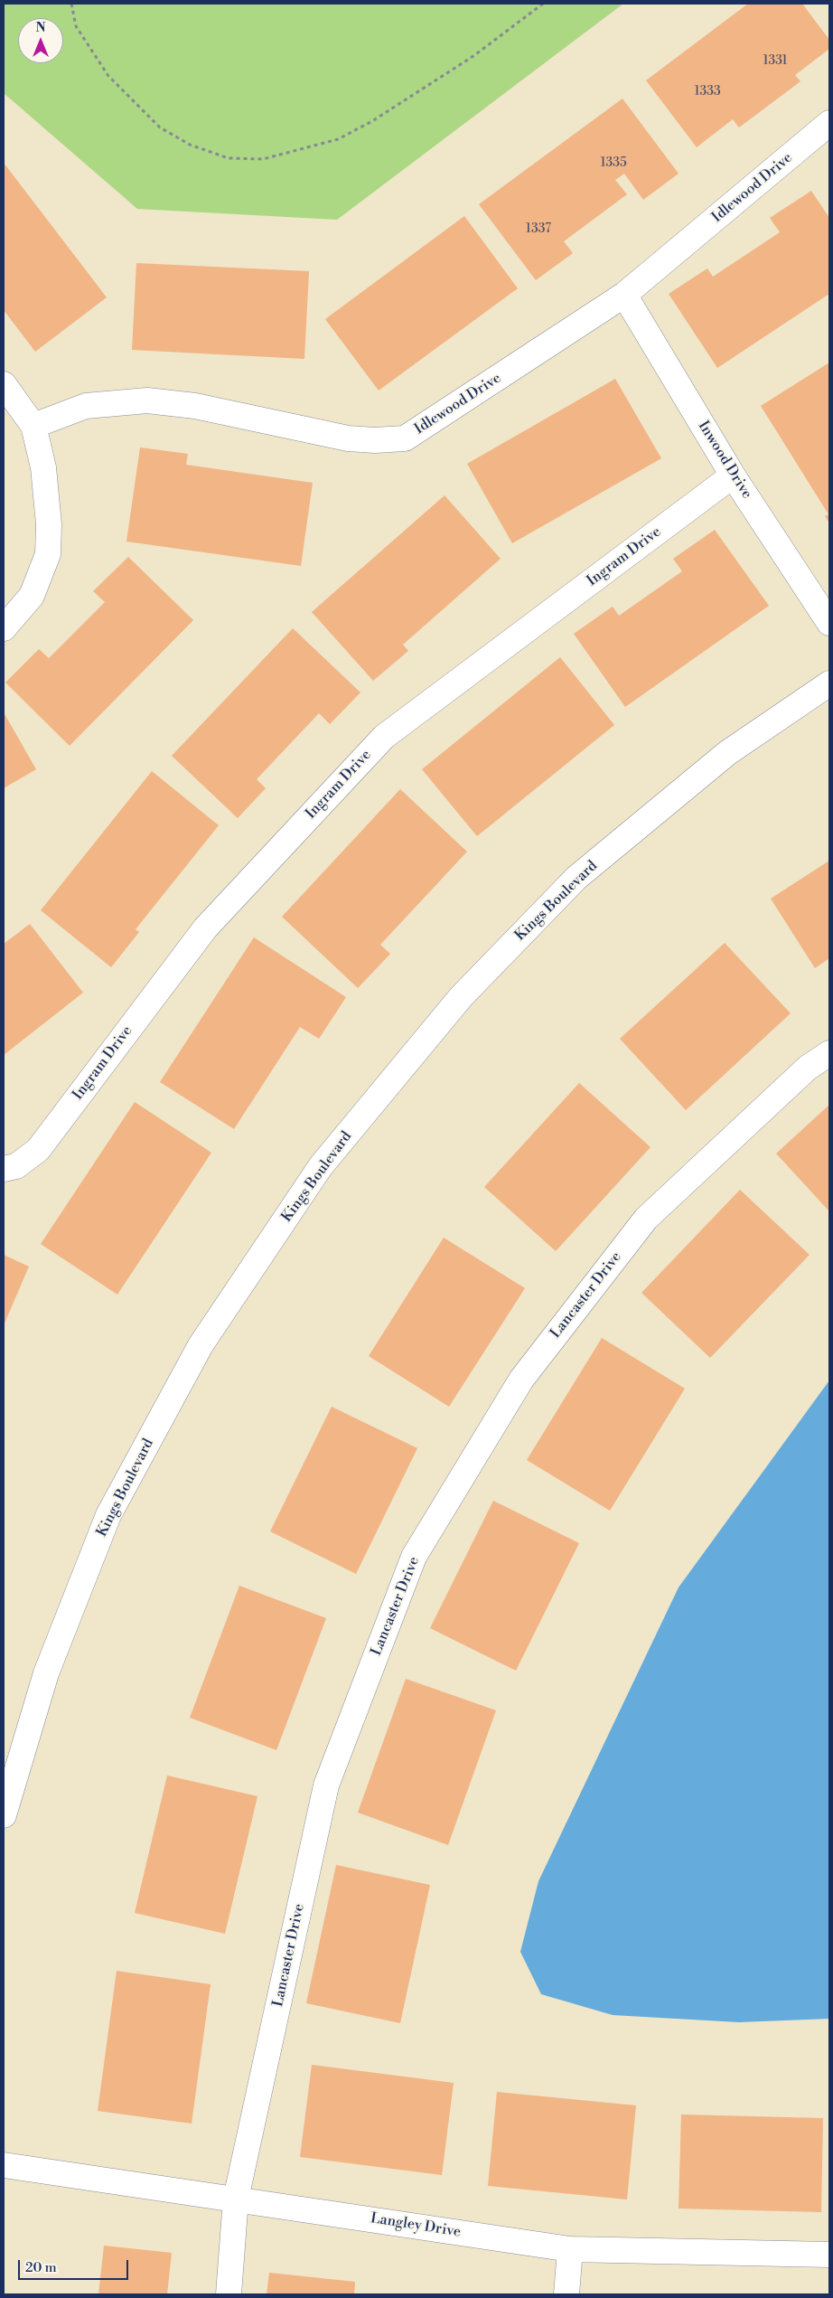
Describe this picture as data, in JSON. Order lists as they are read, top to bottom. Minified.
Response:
{"streets":{"street":["Idlewood Drive","Inwood Drive","Ingram Drive","Kings Boulevard","Lancaster Drive","Langley Drive"]},"crossings":[["Idlewood Drive","Inwood Drive"],["Inwood Drive","Ingram Drive"],["Lancaster Drive","Langley Drive"]],"house_numbers":["1331","1333","1335","1337"],"scale_bar":"20 m","north":"top"}
